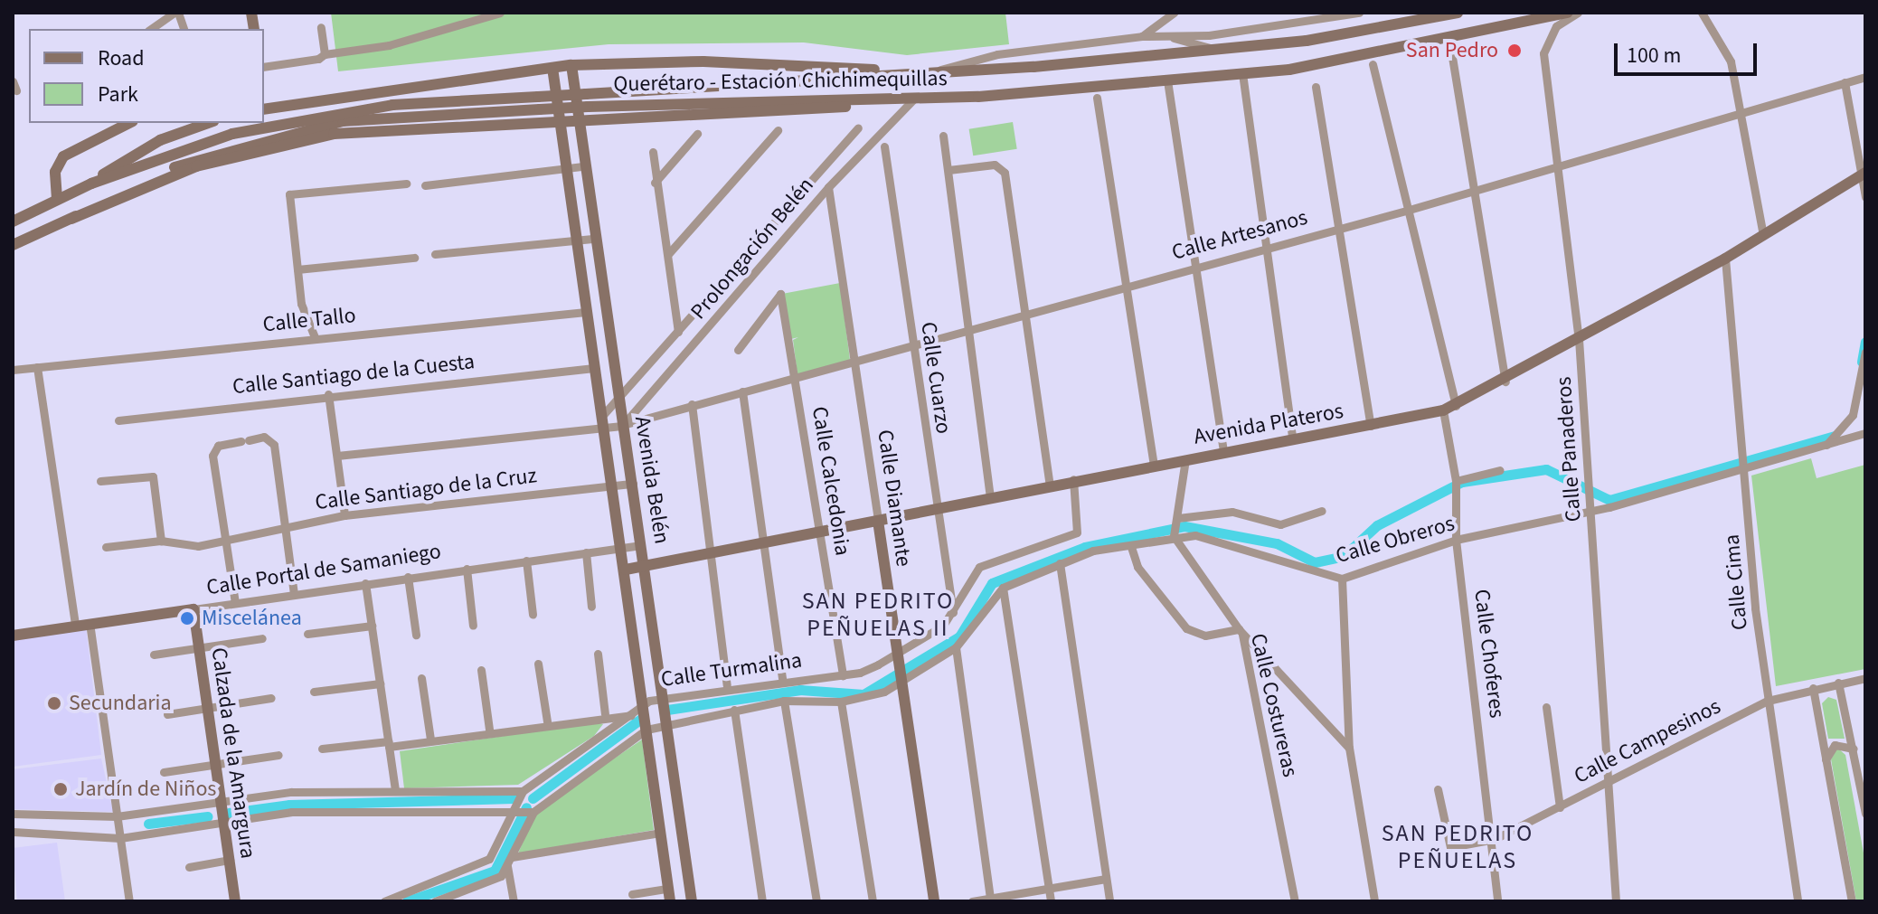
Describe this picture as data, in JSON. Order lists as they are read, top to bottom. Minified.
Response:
{"streets":{"main road":["Querétaro - Estación Chichimequillas","Avenida Plateros","Avenida Belén","Calle Diamante","Calle Portal de Samaniego","Calzada de la Amargura"],"street":["Calle Artesanos","Prolongación Belén","Calle Tallo","Calle Santiago de la Cuesta","Calle Cuarzo","Calle Panaderos","Calle Calcedonia","Calle Santiago de la Cruz","Calle Obreros","Calle Cima","Calle Choferes","Calle Turmalina","Calle Costureras","Calle Campesinos"]},"crossings":[["Querétaro - Estación Chichimequillas","Prolongación Belén"],["Calle Artesanos","Prolongación Belén"],["Calle Artesanos","Calle Cuarzo"],["Calle Artesanos","Calle Panaderos"],["Calle Artesanos","Avenida Belén"],["Calle Artesanos","Calle Calcedonia"],["Calle Artesanos","Calle Diamante"],["Prolongación Belén","Avenida Belén"],["Prolongación Belén","Calle Diamante"],["Calle Tallo","Avenida Belén"],["Calle Santiago de la Cuesta","Avenida Belén"],["Calle Cuarzo","Avenida Plateros"],["Calle Cuarzo","Calle Turmalina"],["Avenida Plateros","Calle Panaderos"],["Avenida Plateros","Avenida Belén"],["Avenida Plateros","Calle Calcedonia"],["Avenida Plateros","Calle Diamante"],["Avenida Plateros","Calle Cima"],["Avenida Plateros","Calle Choferes"],["Avenida Plateros","Calle Turmalina"],["Calle Panaderos","Calle Obreros"],["Calle Panaderos","Calle Campesinos"],["Avenida Belén","Calle Santiago de la Cruz"],["Avenida Belén","Calle Portal de Samaniego"],["Avenida Belén","Calle Turmalina"],["Calle Calcedonia","Calle Turmalina"],["Calle Diamante","Calle Turmalina"],["Calle Obreros","Calle Cima"],["Calle Obreros","Calle Choferes"],["Calle Obreros","Calle Turmalina"],["Calle Obreros","Calle Costureras"],["Calle Portal de Samaniego","Calzada de la Amargura"],["Calle Cima","Calle Campesinos"],["Calle Choferes","Calle Campesinos"]],"districts":["SAN PEDRITO PEÑUELAS II","SAN PEDRITO PEÑUELAS"],"places":["San Pedro","Miscelánea","Secundaria","Jardín de Niños"],"legend":["Road","Park"],"scale_bar":"100 m"}
